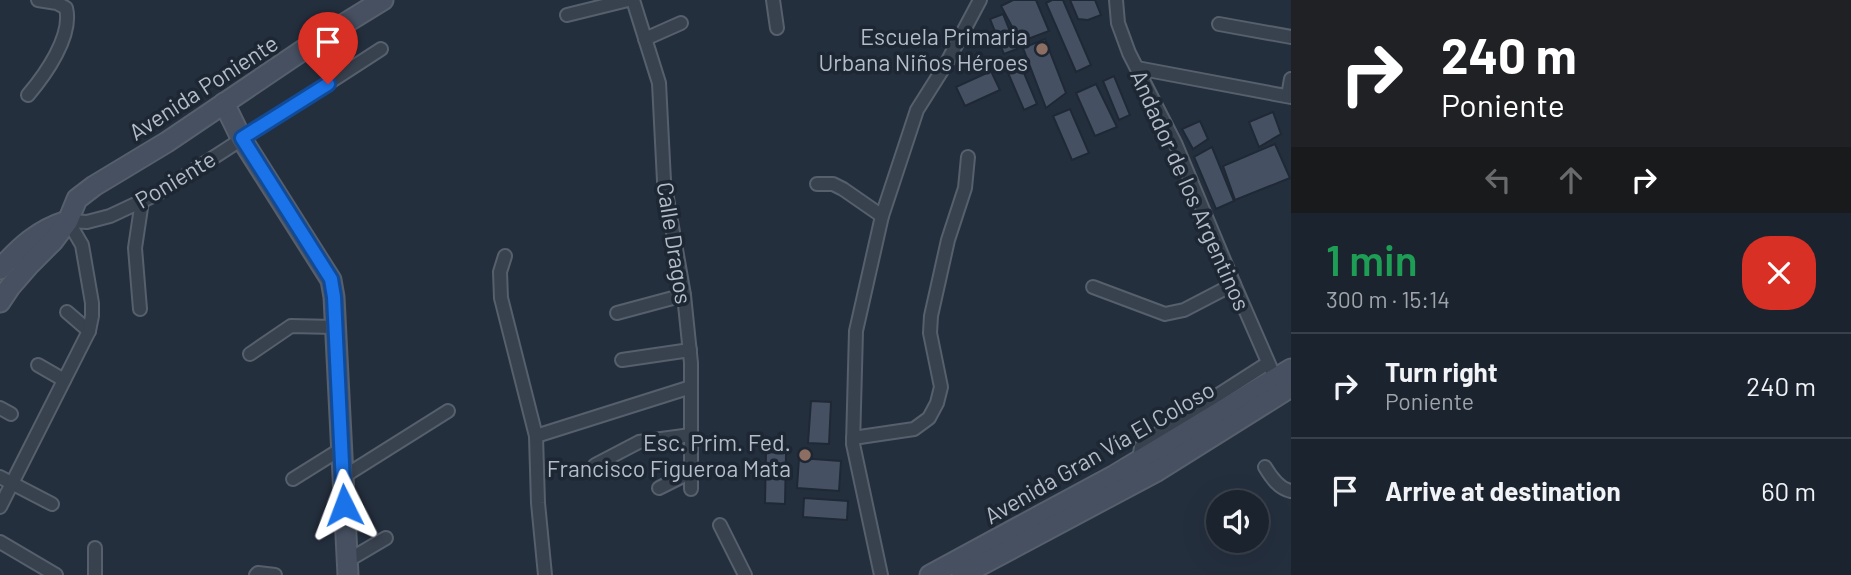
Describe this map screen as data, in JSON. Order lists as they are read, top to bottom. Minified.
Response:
{"streets":{"street":["Avenida Poniente","Poniente","Andador de los Argentinos","Calle Dragos","Avenida Gran Vía El Coloso"]},"crossings":[["Avenida Poniente","Poniente"],["Andador de los Argentinos","Avenida Gran Vía El Coloso"]],"places":["Escuela Primaria Urbana Niños Héroes","Esc. Prim. Fed. Francisco Figueroa Mata"],"page":{"turn":["240 m","Poniente"],"heading":["1 min","300 m · 15:14"],"list":[{"name":"Turn right","note":"Poniente","value":"240 m"},{"name":"Arrive at destination","value":"60 m"}]}}
